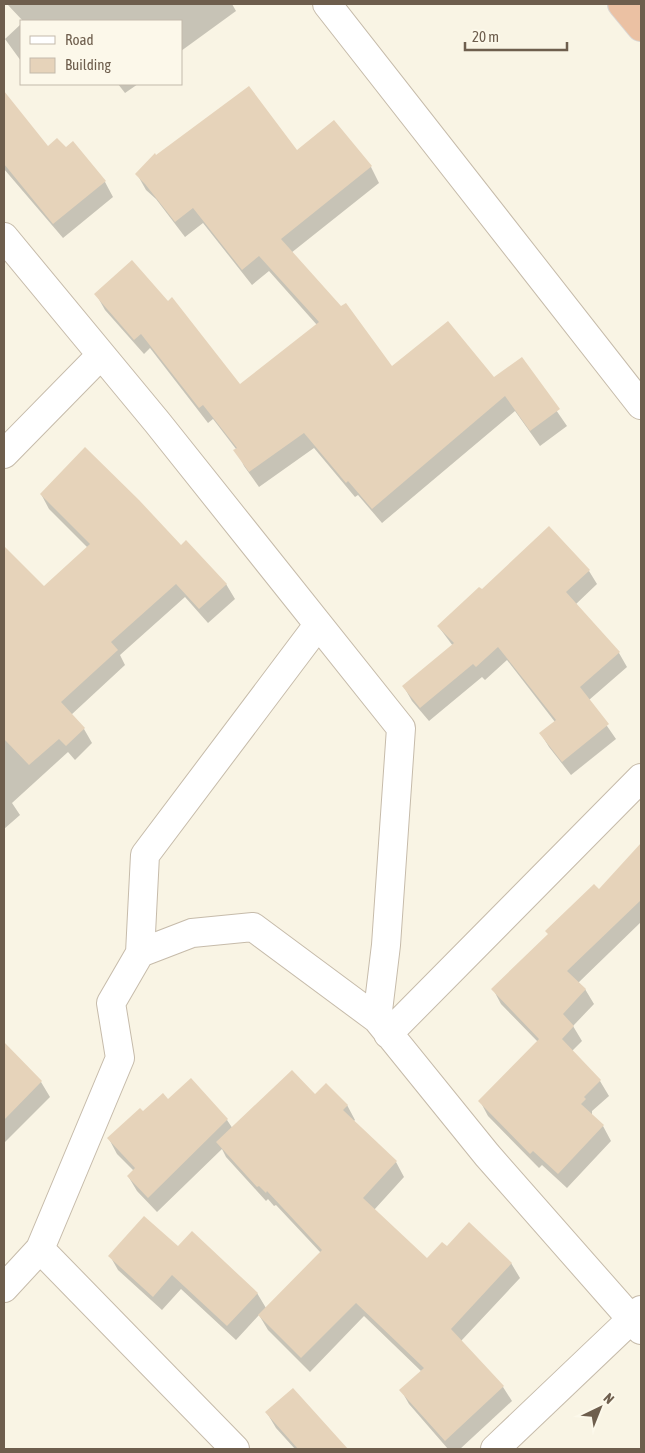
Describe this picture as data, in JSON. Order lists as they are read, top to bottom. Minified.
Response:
{"legend":["Road","Building"],"scale_bar":"20 m","north":"top right"}
